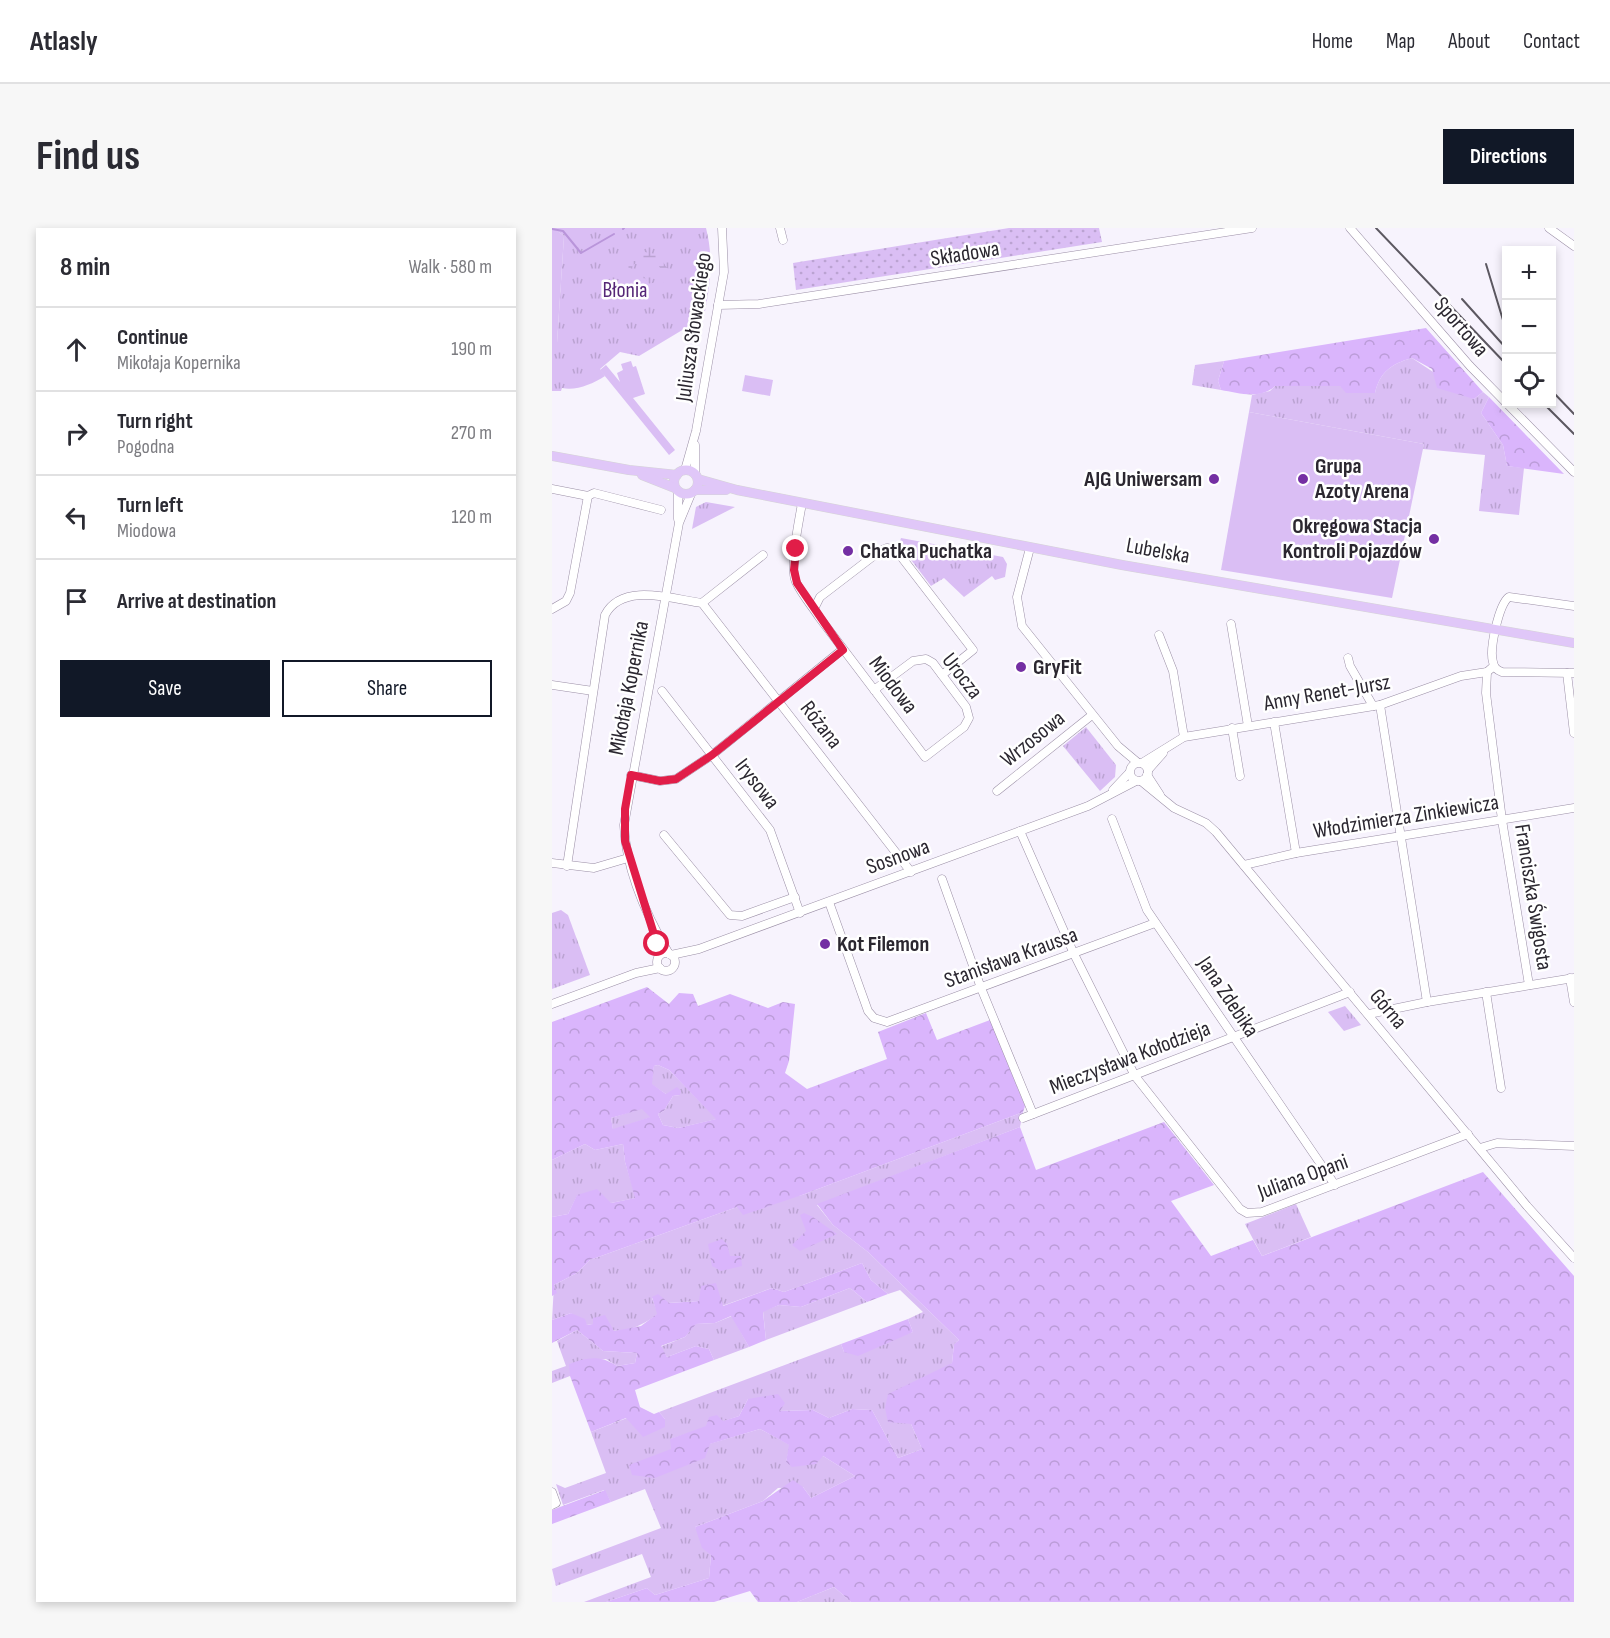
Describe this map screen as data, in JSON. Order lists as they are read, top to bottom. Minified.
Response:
{"streets":{"main road":["Lubelska"],"street":["Składowa","Juliusza Słowackiego","Sportowa","Urocza","Miodowa","Mikołaja Kopernika","Anny Renet-Jursz","Różana","Wrzosowa","Irysowa","Włodzimierza Zinkiewicza","Sosnowa","Franciszka Świgosta","Stanisława Kraussa","Jana Zdebika","Górna","Mieczysława Kołodzieja","Juliana Opani"]},"crossings":[["Składowa","Juliusza Słowackiego"],["Juliusza Słowackiego","Lubelska"],["Lubelska","Miodowa"],["Lubelska","Mikołaja Kopernika"],["Lubelska","Górna"],["Urocza","Miodowa"],["Mikołaja Kopernika","Sosnowa"],["Anny Renet-Jursz","Sosnowa"],["Anny Renet-Jursz","Franciszka Świgosta"],["Anny Renet-Jursz","Górna"],["Różana","Sosnowa"],["Wrzosowa","Górna"],["Irysowa","Sosnowa"],["Włodzimierza Zinkiewicza","Franciszka Świgosta"],["Włodzimierza Zinkiewicza","Górna"],["Sosnowa","Stanisława Kraussa"],["Sosnowa","Górna"],["Stanisława Kraussa","Jana Zdebika"],["Jana Zdebika","Mieczysława Kołodzieja"],["Jana Zdebika","Juliana Opani"],["Górna","Mieczysława Kołodzieja"],["Górna","Juliana Opani"],["Mieczysława Kołodzieja","Juliana Opani"]],"parks":["Błonia"],"places":["AJG Uniwersam","Grupa Azoty Arena","Okręgowa Stacja Kontroli Pojazdów","Chatka Puchatka","GryFit","Kot Filemon"],"page":{"header":"Atlasly","nav":["Home","Map","About","Contact"],"buttons":["Directions",["Save","Share"]],"title":"Find us","heading":["8 min","Walk · 580 m"],"map_buttons":["+","−"],"list":[["Continue","Mikołaja Kopernika","190 m"],["Turn right","Pogodna","270 m"],["Turn left","Miodowa","120 m"],"Arrive at destination"]}}
